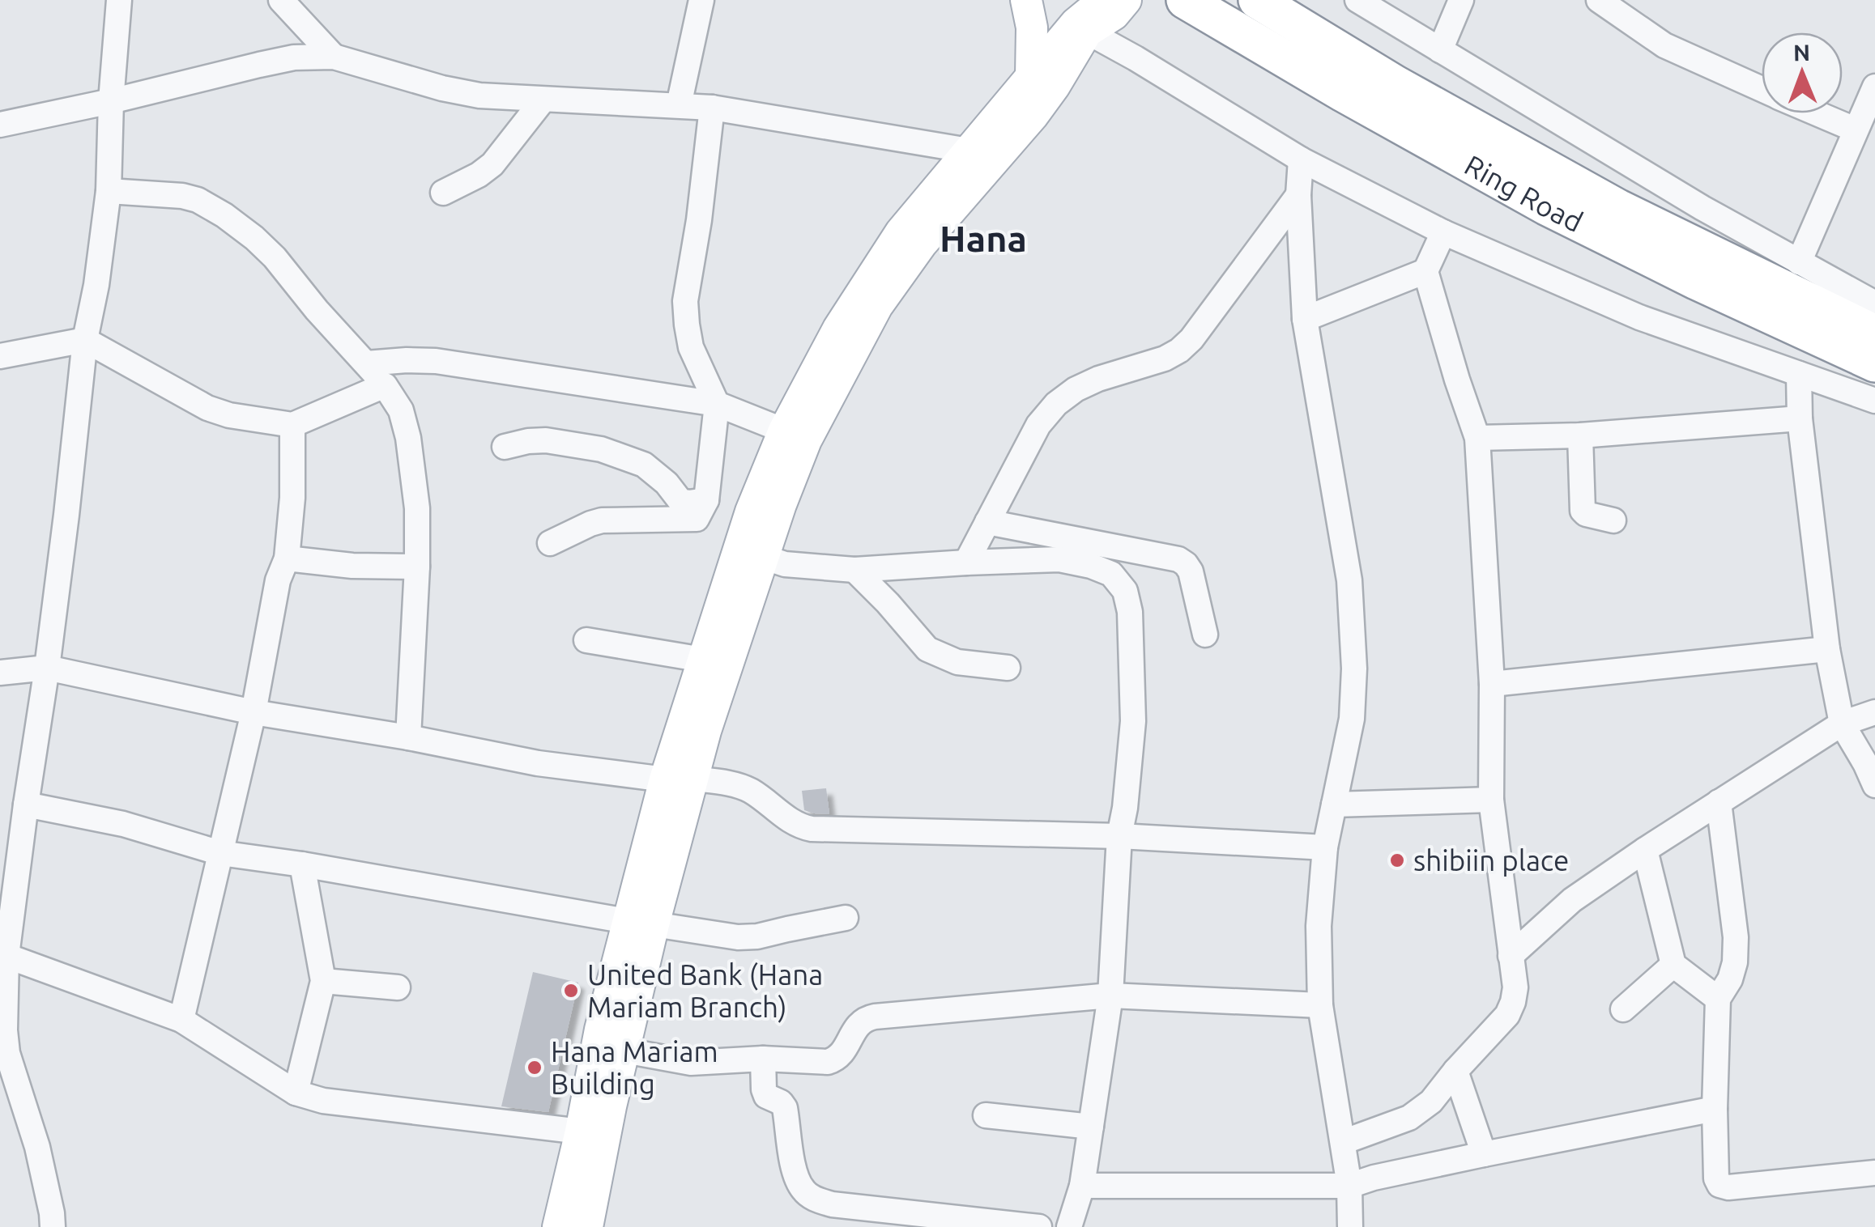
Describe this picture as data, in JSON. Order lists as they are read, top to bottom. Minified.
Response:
{"streets":{"highway":["Ring Road"]},"districts":["Hana"],"places":["shibiin place","United Bank (Hana Mariam Branch)","Hana Mariam Building"],"north":"top"}
